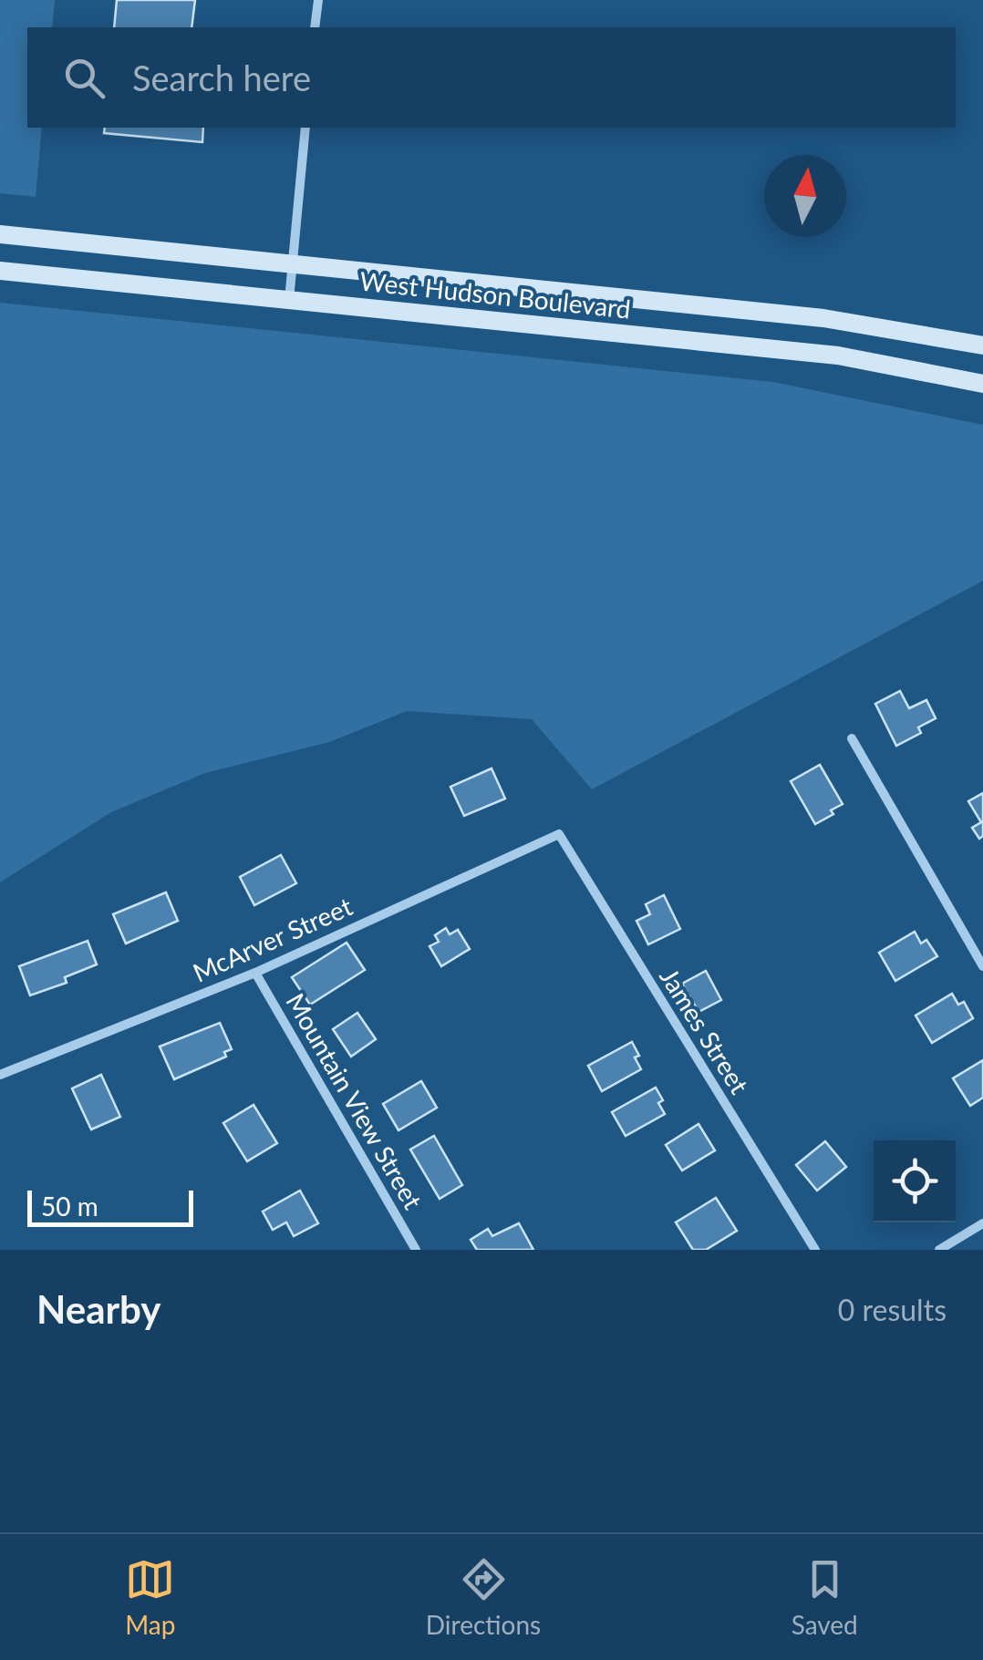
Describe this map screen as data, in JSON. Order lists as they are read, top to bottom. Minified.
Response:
{"streets":{"main road":["West Hudson Boulevard"],"street":["McArver Street","James Street","Mountain View Street"]},"crossings":[["McArver Street","James Street"],["McArver Street","Mountain View Street"]],"scale_bar":"50 m","north":"top","page":{"search":"Search here","scale":"50 m","heading":["Nearby","0 results"],"nav":["Map","Directions","Saved"]}}
